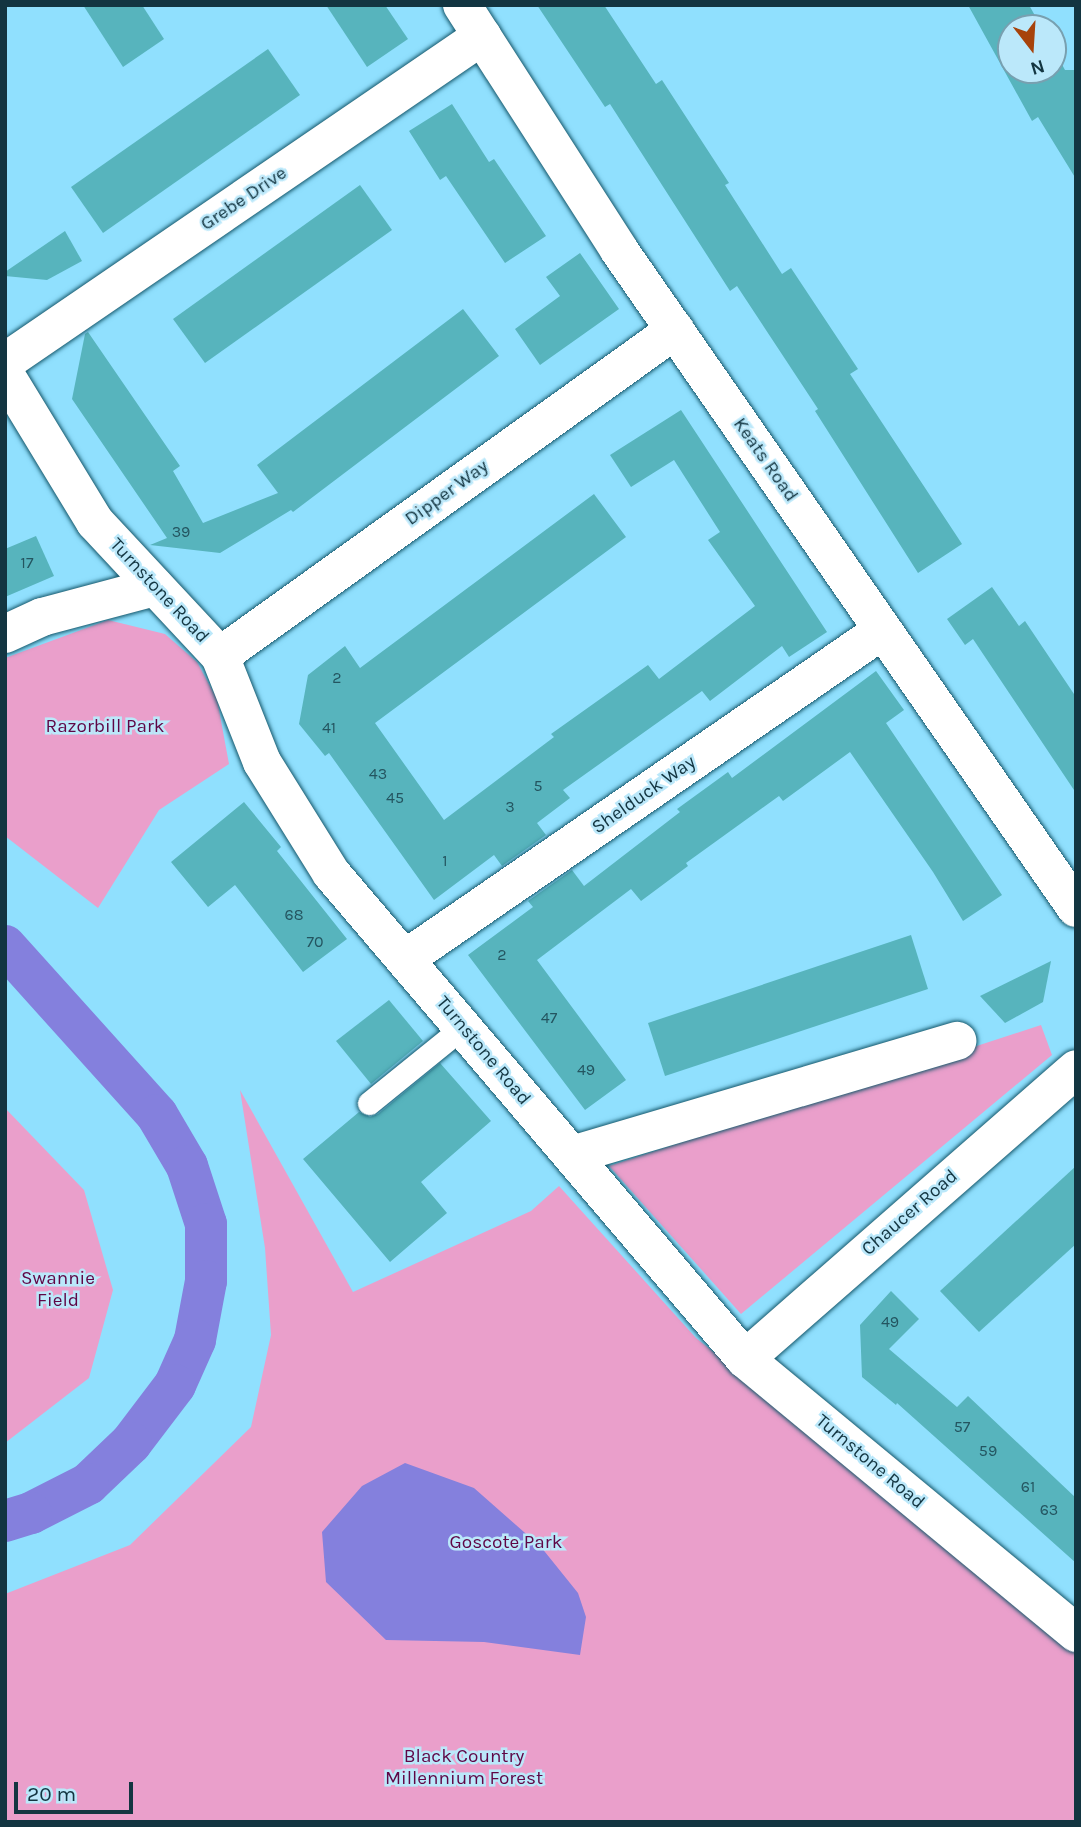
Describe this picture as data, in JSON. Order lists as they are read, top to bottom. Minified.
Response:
{"streets":{"street":["Grebe Drive","Keats Road","Dipper Way","Turnstone Road","Shelduck Way","Chaucer Road"]},"crossings":[["Grebe Drive","Keats Road"],["Keats Road","Dipper Way"],["Keats Road","Shelduck Way"],["Dipper Way","Turnstone Road"],["Turnstone Road","Shelduck Way"],["Turnstone Road","Chaucer Road"]],"parks":["Razorbill Park","Swannie Field","Goscote Park","Black Country Millennium Forest"],"house_numbers":["39","17","2","41","43","5","45","3","1","68","70","2","47","49","49","57","59","61","63"],"scale_bar":"20 m","north":"bottom"}
